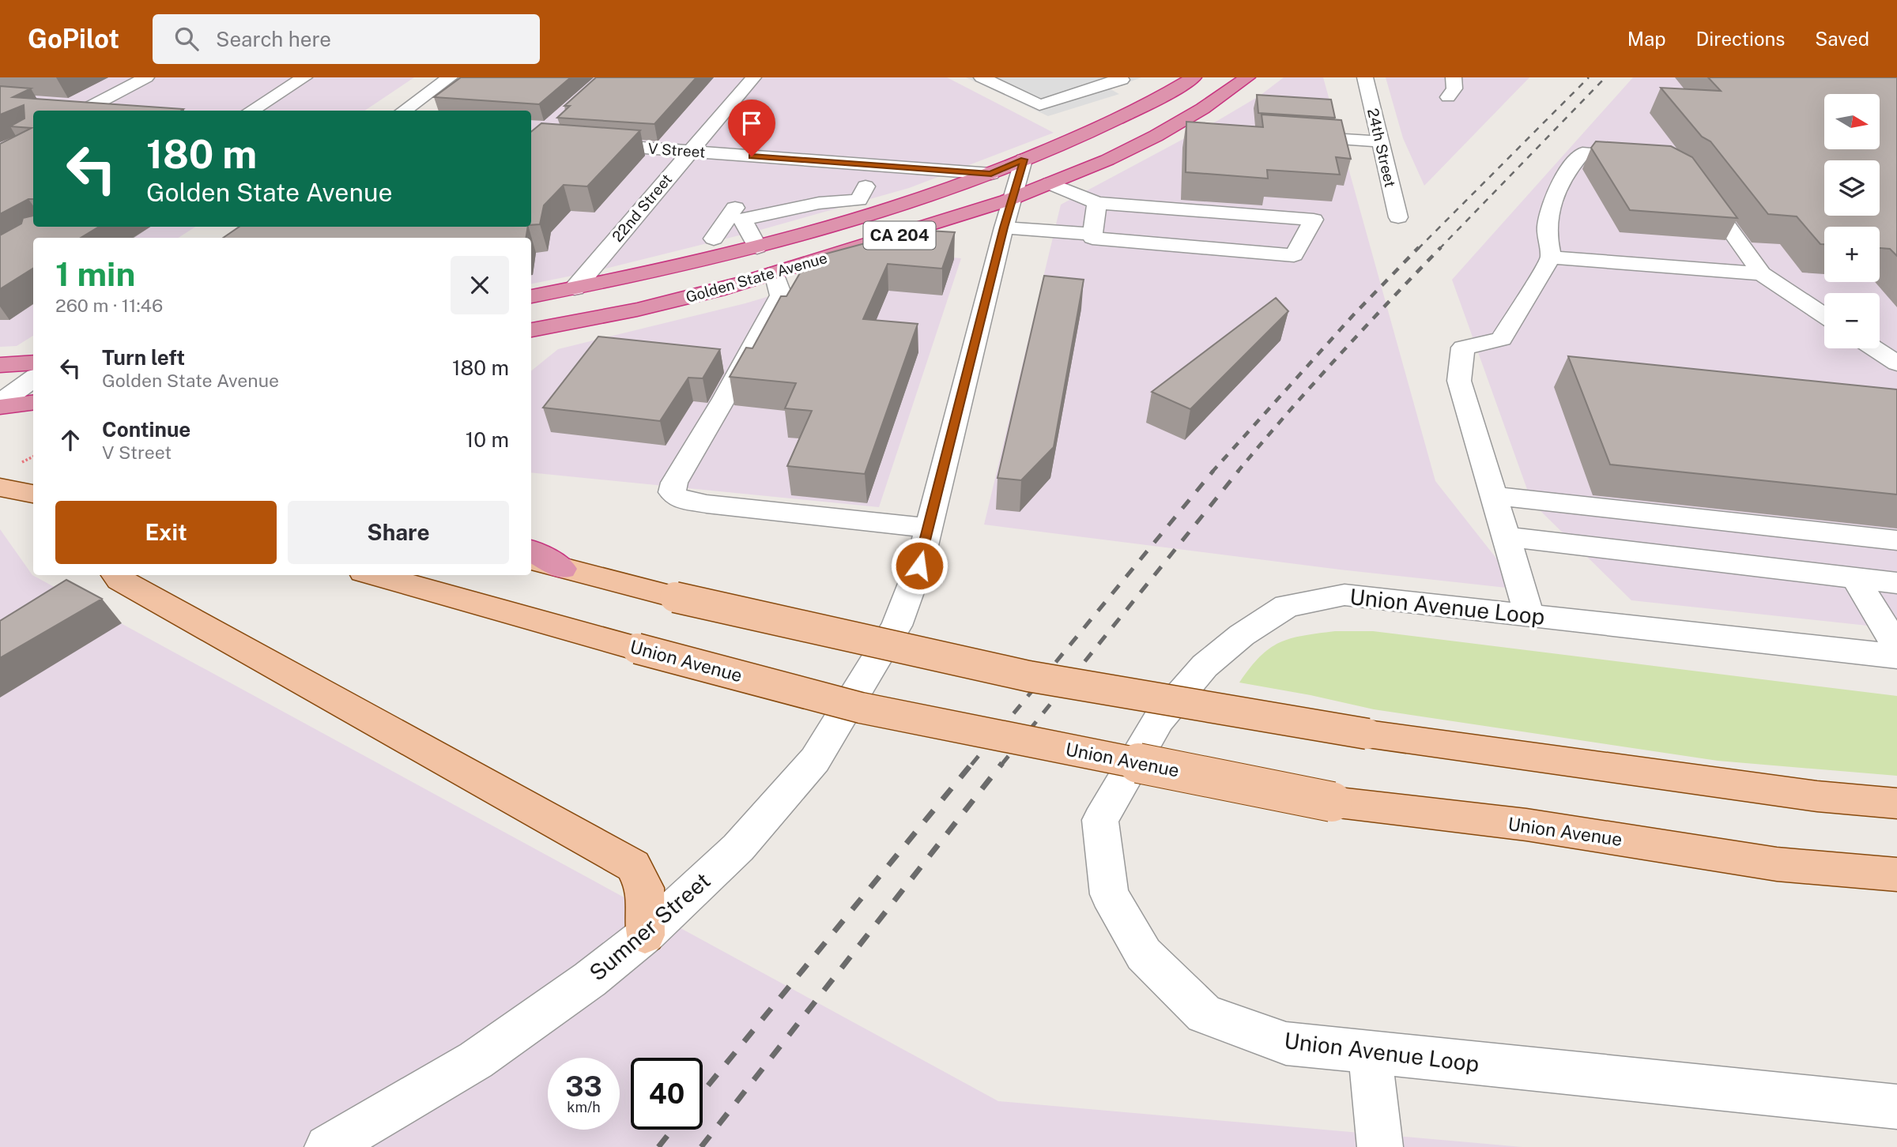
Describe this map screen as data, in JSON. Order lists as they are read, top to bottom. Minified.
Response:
{"streets":{"highway":["CA 204","Golden State Avenue"],"main road":["Union Avenue"],"street":["24th Street","V Street","22nd Street","Union Avenue Loop","Sumner Street"]},"crossings":[["V Street","22nd Street"],["V Street","Golden State Avenue"],["22nd Street","Golden State Avenue"],["Golden State Avenue","Sumner Street"]],"north":"right","page":{"header":"GoPilot","search":"Search here","nav":["Map","Directions","Saved"],"map_buttons":["+","−"],"turn":["180 m","Golden State Avenue"],"heading":["1 min","260 m · 11:46"],"list":[{"name":"Turn left","note":"Golden State Avenue","value":"180 m"},{"name":"Continue","note":"V Street","value":"10 m"}],"buttons":["Exit","Share"],"speed":"33 km/h","limit":"40"}}
